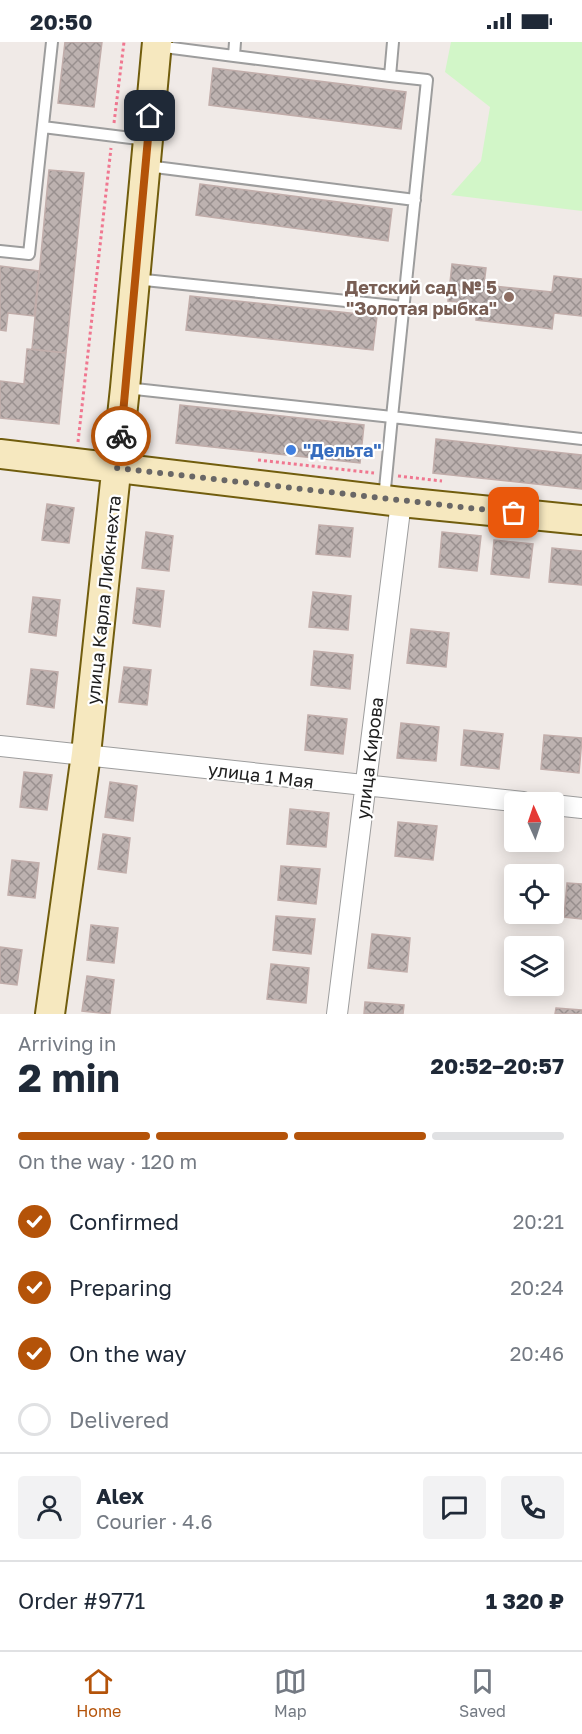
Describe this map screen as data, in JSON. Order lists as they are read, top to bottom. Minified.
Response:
{"streets":{"main road":["улица Карла Либкнехта"],"street":["улица Кирова","улица 1 Мая"]},"crossings":[["улица Карла Либкнехта","улица 1 Мая"],["улица Кирова","улица 1 Мая"]],"places":["Детский сад № 5 \"Золотая рыбка\"","\"Дельта\""],"north":"top","page":{"status":"20:50","heading":["2 min","Arriving in","20:52–20:57"],"panel":["Alex","Courier · 4.6","Order #9771","1 320 ₽"],"bar":"On the way · 120 m","list":[["Confirmed","20:21"],["Preparing","20:24"],["On the way","20:46"],"Delivered"],"tabs":["Home","Map","Saved"]}}
